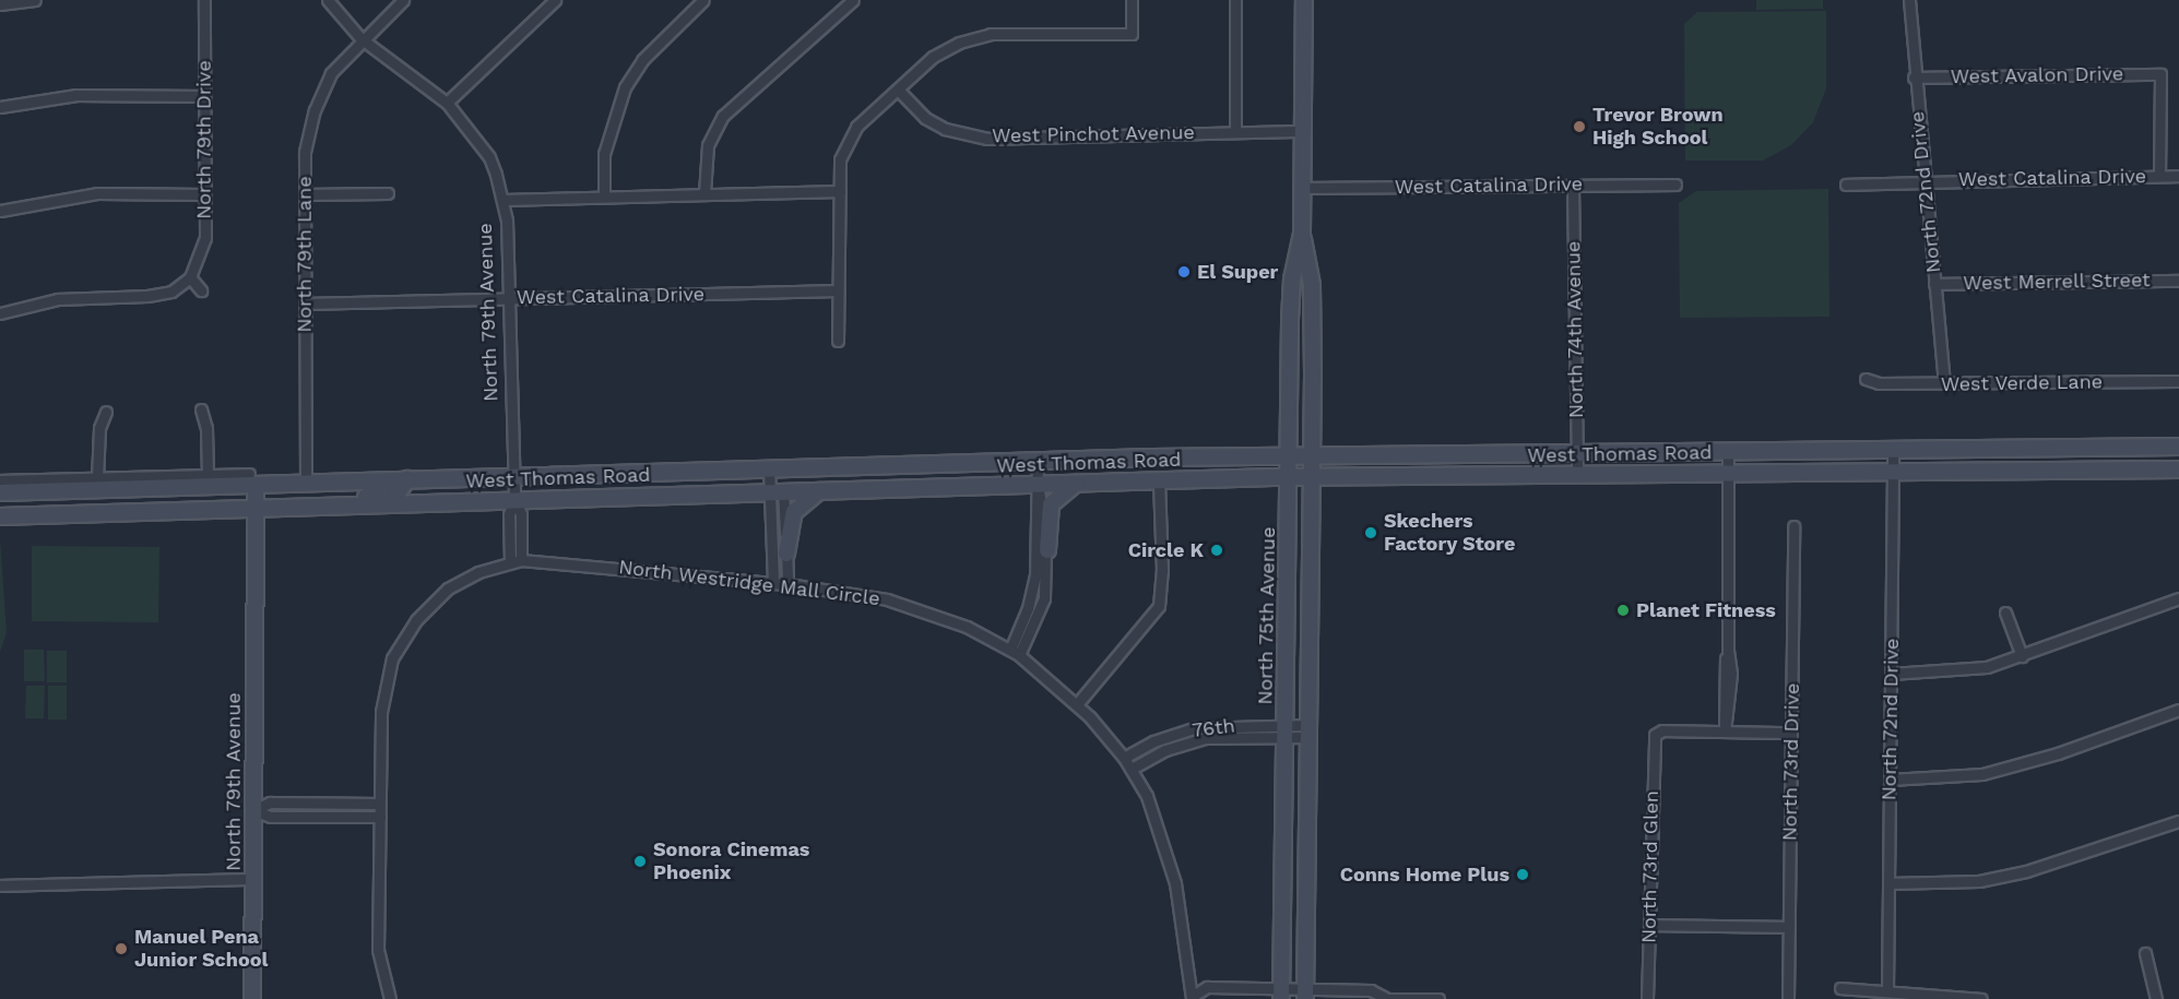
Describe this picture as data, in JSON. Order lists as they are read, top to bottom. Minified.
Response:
{"streets":{"main road":["North 79th Avenue","West Thomas Road","North 75th Avenue"],"street":["West Avalon Drive","West Pinchot Avenue","North 79th Drive","West Catalina Drive","North 72nd Drive","North 79th Lane","West Merrell Street","North 74th Avenue","West Verde Lane","North Westridge Mall Circle","76th","North 73rd Drive","North 73rd Glen"]},"crossings":[["West Avalon Drive","West Catalina Drive"],["West Avalon Drive","North 72nd Drive"],["West Pinchot Avenue","North 75th Avenue"],["West Catalina Drive","North 72nd Drive"],["West Catalina Drive","North 79th Lane"],["West Catalina Drive","North 79th Avenue"],["West Catalina Drive","North 74th Avenue"],["West Catalina Drive","North 75th Avenue"],["North 72nd Drive","West Merrell Street"],["North 72nd Drive","West Verde Lane"],["North 72nd Drive","West Thomas Road"],["North 79th Lane","North 79th Avenue"],["North 79th Lane","West Thomas Road"],["North 79th Avenue","West Thomas Road"],["North 79th Avenue","North Westridge Mall Circle"],["North 74th Avenue","West Thomas Road"],["West Thomas Road","North 75th Avenue"],["North Westridge Mall Circle","76th"],["North 75th Avenue","76th"]],"places":["Trevor Brown High School","El Super","Skechers Factory Store","Circle K","Planet Fitness","Sonora Cinemas Phoenix","Conns Home Plus","Manuel Pena Junior School"]}
